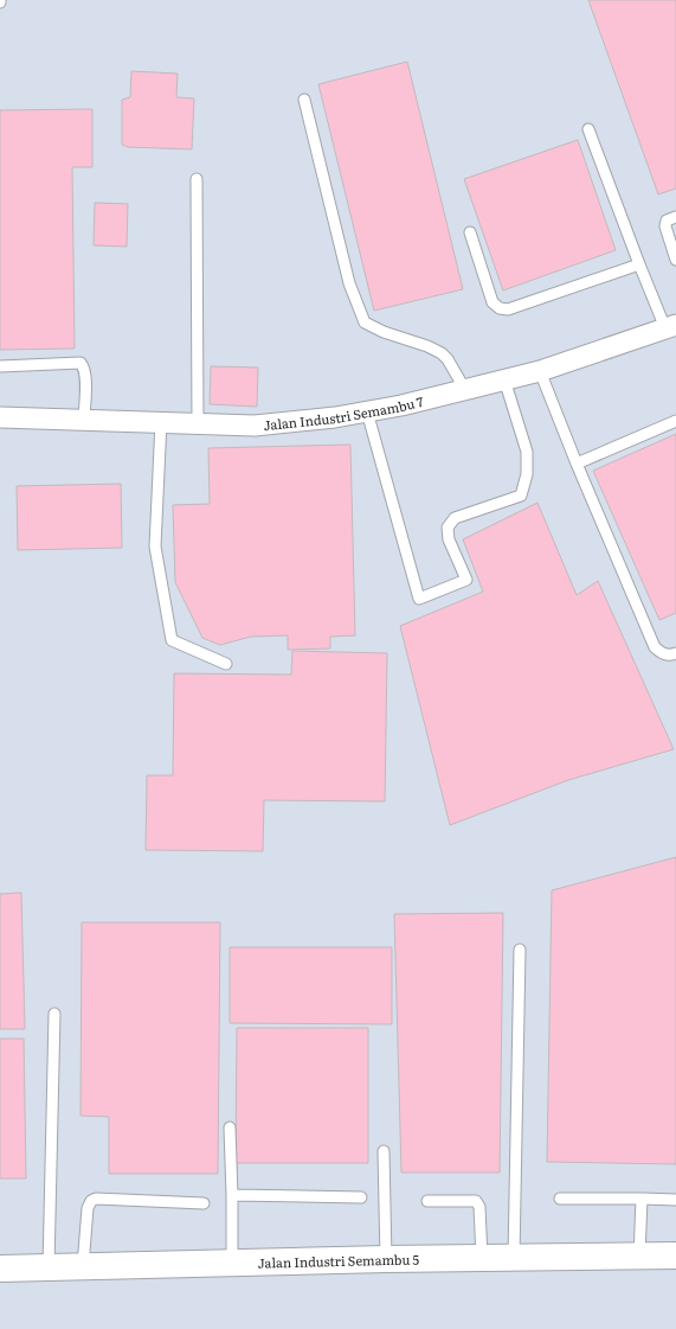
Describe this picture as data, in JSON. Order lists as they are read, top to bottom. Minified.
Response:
{"streets":{"street":["Jalan Industri Semambu 7","Jalan Industri Semambu 5"]}}
